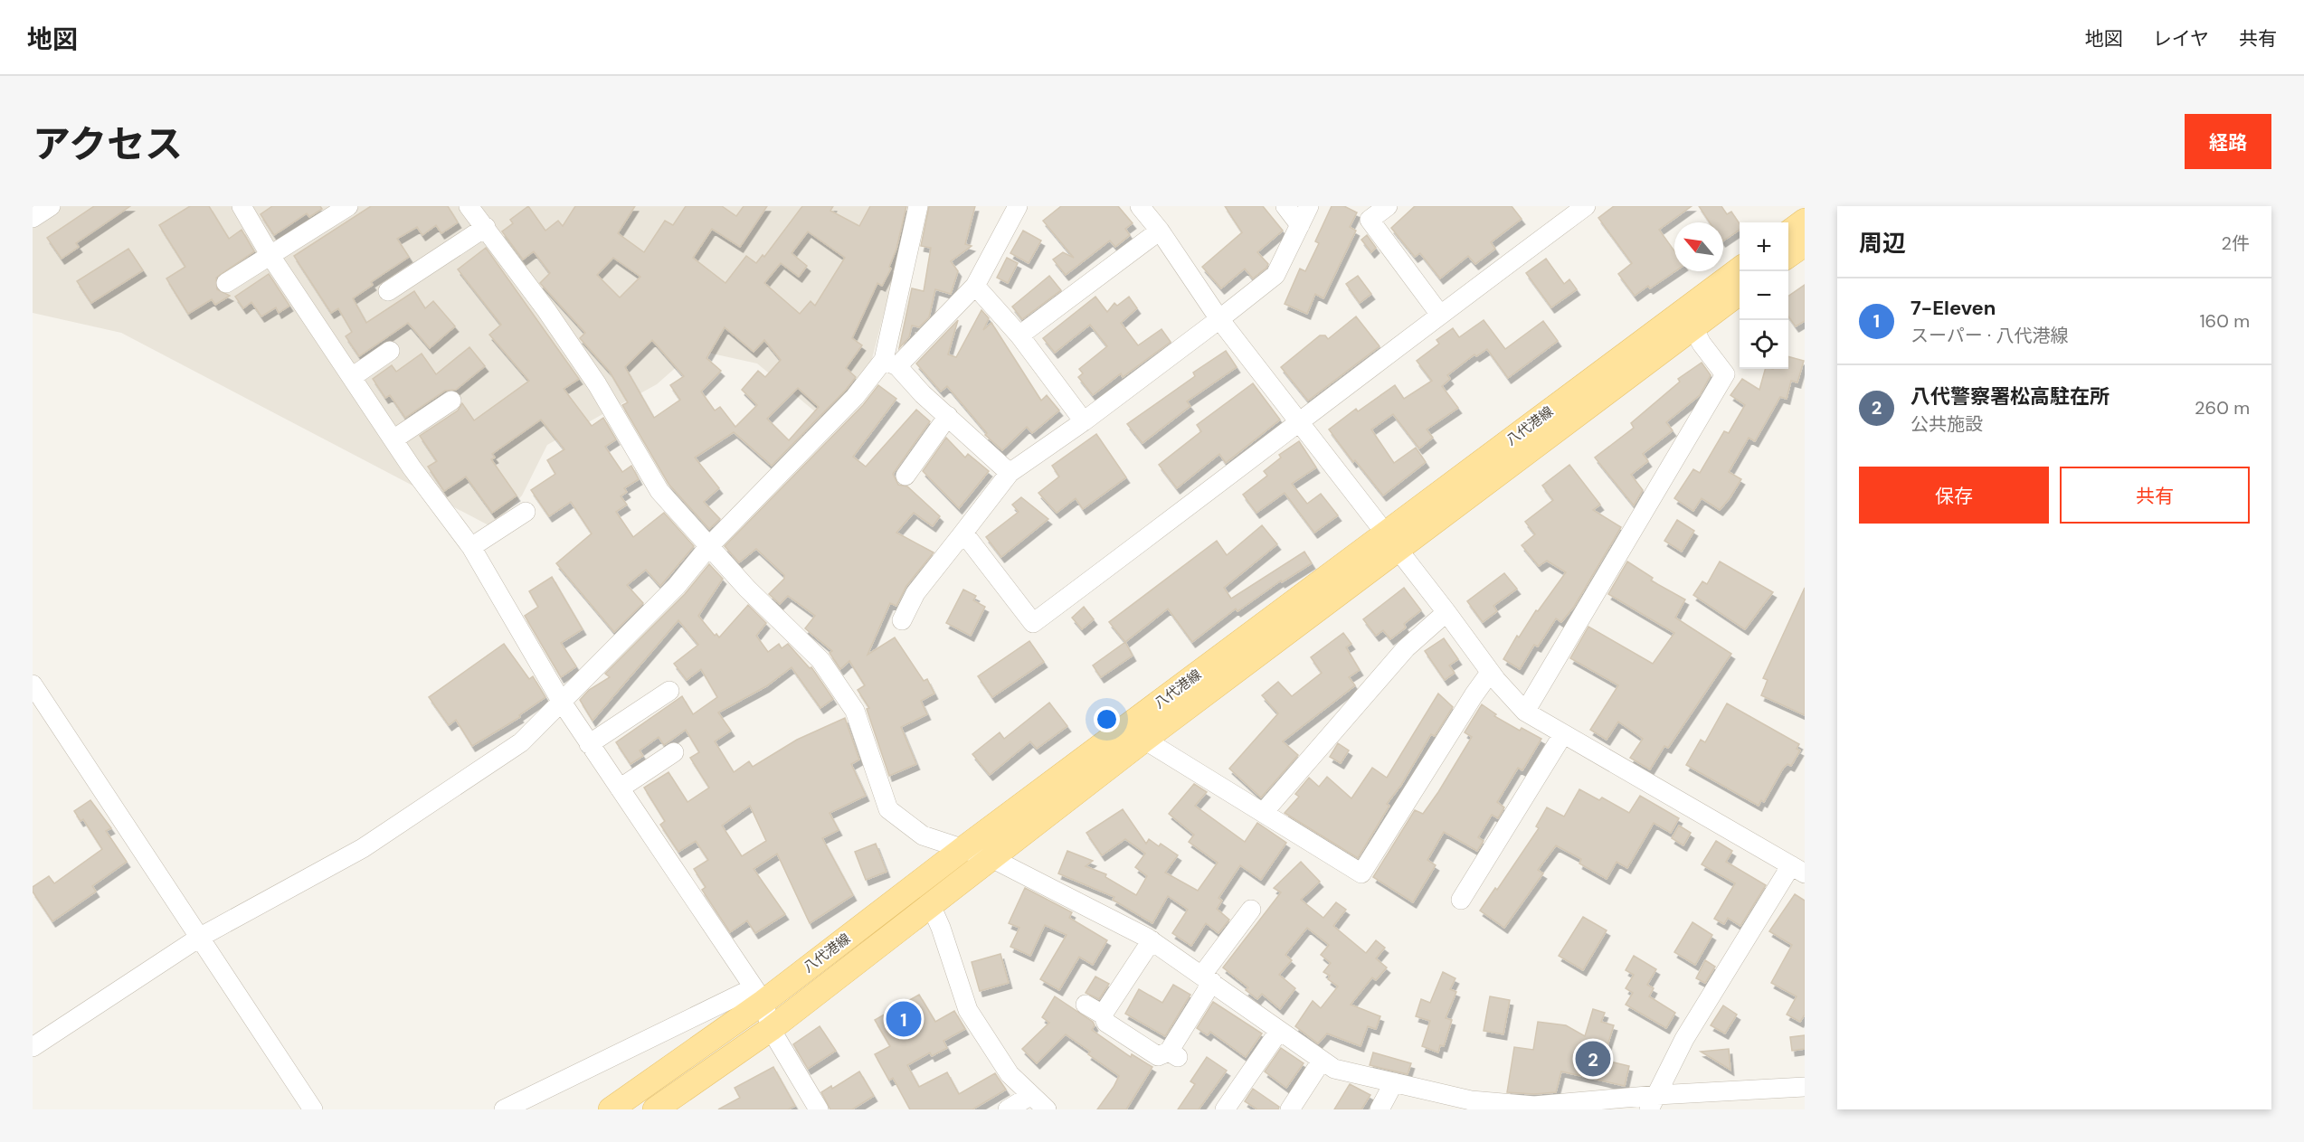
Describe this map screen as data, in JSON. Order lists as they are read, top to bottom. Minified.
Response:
{"streets":{"main road":["八代港線"]},"north":"top left","page":{"header":"地図","nav":["地図","レイヤ","共有"],"title":"アクセス","buttons":["経路",["保存","共有"]],"heading":["周辺","2件"],"map_buttons":["+","−"],"list":[{"mark":"1","name":"7-Eleven","note":"スーパー · 八代港線","value":"160 m"},{"mark":"2","name":"八代警察署松高駐在所","note":"公共施設","value":"260 m"}],"pins":["1","2"]}}
